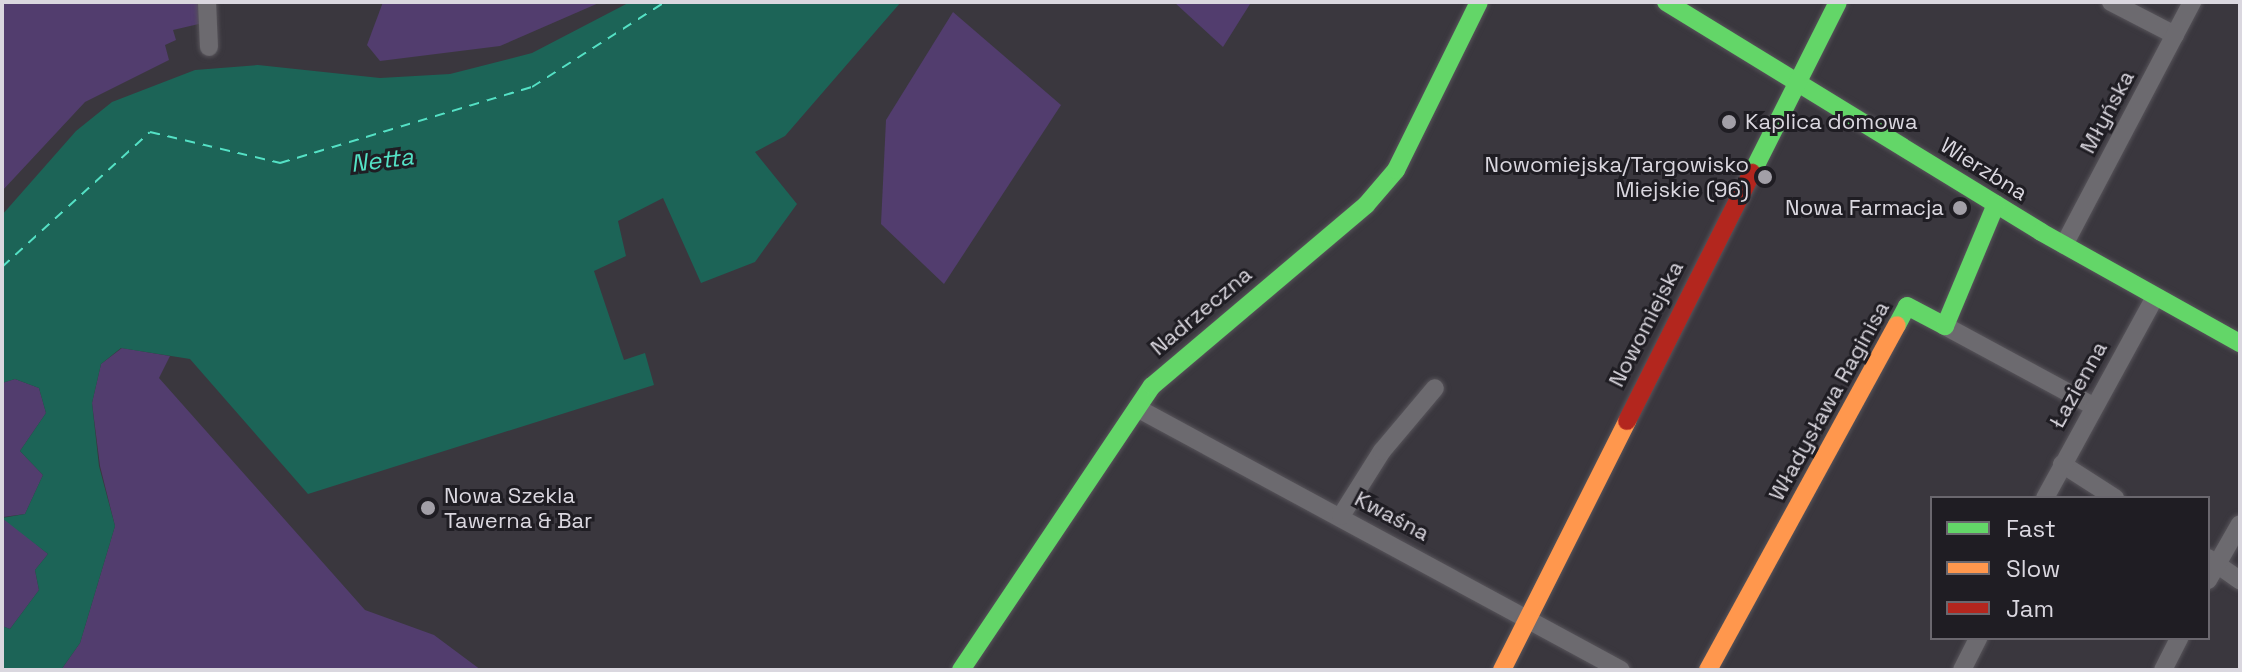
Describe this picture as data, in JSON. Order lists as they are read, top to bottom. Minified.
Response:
{"streets":{"street":["Młyńska","Wierzbna","Nadrzeczna","Nowomiejska","Łazienna","Władysława Raginisa","Kwaśna"]},"crossings":[["Młyńska","Wierzbna"],["Wierzbna","Nowomiejska"],["Wierzbna","Łazienna"],["Nadrzeczna","Kwaśna"],["Nowomiejska","Kwaśna"]],"water":["Netta"],"places":["Kaplica domowa","Nowomiejska/Targowisko Miejskie (96)","Nowa Farmacja","Nowa Szekla Tawerna & Bar"],"legend":["Fast","Slow","Jam"]}
